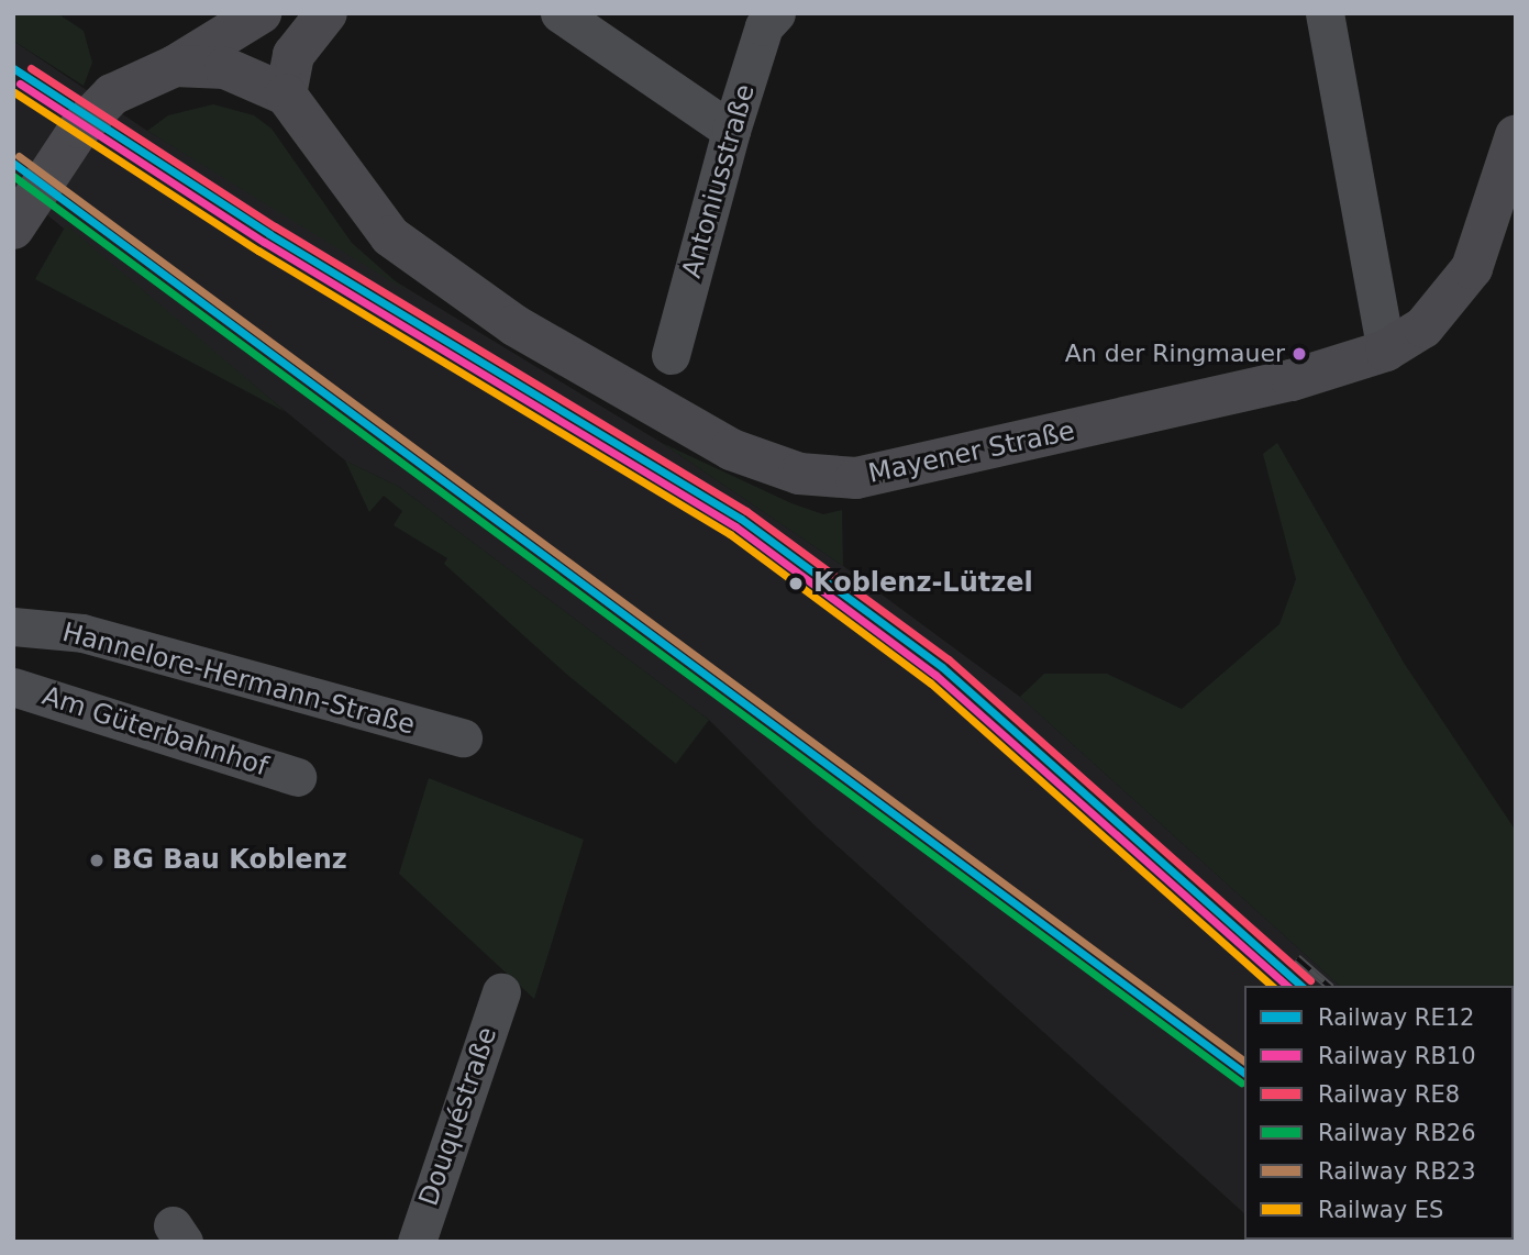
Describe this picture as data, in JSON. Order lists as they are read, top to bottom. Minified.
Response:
{"streets":{"street":["Antoniusstraße","Mayener Straße","Hannelore-Hermann-Straße","Am Güterbahnhof","Douquéstraße"]},"places":["An der Ringmauer","Koblenz-Lützel","BG Bau Koblenz"],"lines":["rail line RE12","rail line RE8","rail line RB10","rail line ES","rail line RB23","rail line RB26"],"legend":["Railway RE12","Railway RB10","Railway RE8","Railway RB26","Railway RB23","Railway ES"]}
